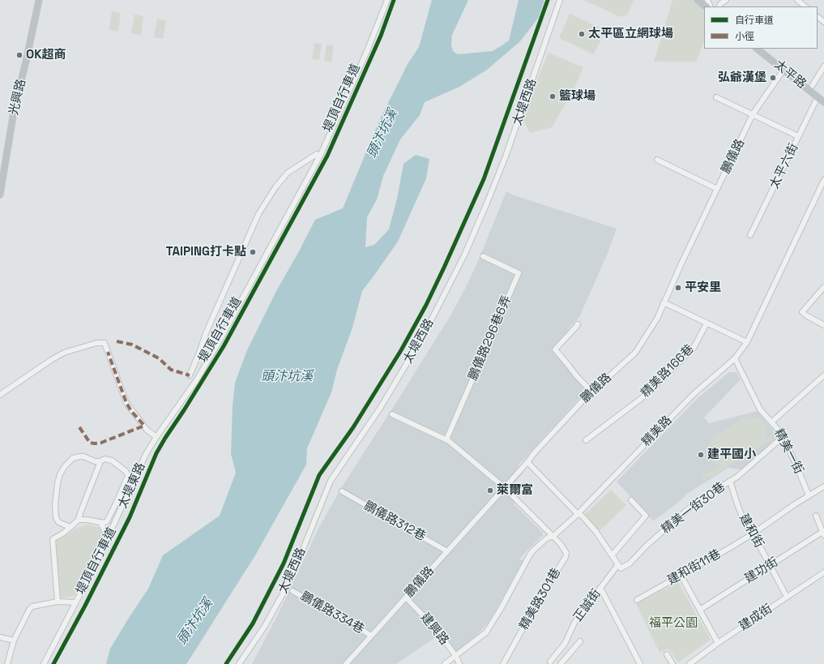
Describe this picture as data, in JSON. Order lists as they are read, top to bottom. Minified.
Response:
{"streets":{"main road":["太平路","光興路"],"street":["太堤西路","鵬儀路","太平六街","鵬儀路296巷6弄","精美路166巷","精美路","精美一街","太堤東路","精美一街30巷","鵬儀路312巷","建和街","建和街11巷","建功街","精美路301巷","正誠街","鵬儀路334巷","建成街","建興路"],"cycle path":["堤頂自行車道"]},"crossings":[["太平路","鵬儀路"],["太平路","太平六街"],["鵬儀路","鵬儀路312巷"],["鵬儀路","鵬儀路334巷"],["鵬儀路","建興路"],["精美路","精美一街"],["精美路","精美路301巷"],["精美路","建興路"],["精美一街","精美一街30巷"],["精美一街","建和街11巷"],["精美一街30巷","建和街"],["精美一街30巷","正誠街"],["建和街","建和街11巷"],["建和街","建功街"],["建和街","建成街"]],"water":["頭汴坑溪"],"parks":["福平公園"],"places":["太平區立網球場","OK超商","弘爺漢堡","籃球場","TAIPING打卡點","平安里","建平國小","萊爾富"],"legend":["自行車道","小徑"]}
